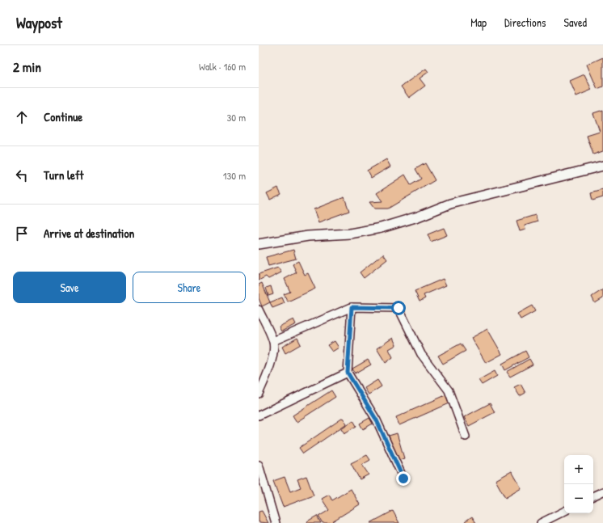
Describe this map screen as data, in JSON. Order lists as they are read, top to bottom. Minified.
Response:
{"page":{"header":"Waypost","nav":["Map","Directions","Saved"],"heading":["2 min","Walk · 160 m"],"list":[["Continue","30 m"],["Turn left","130 m"],"Arrive at destination"],"buttons":["Save","Share"],"map_buttons":["+","−"]}}
